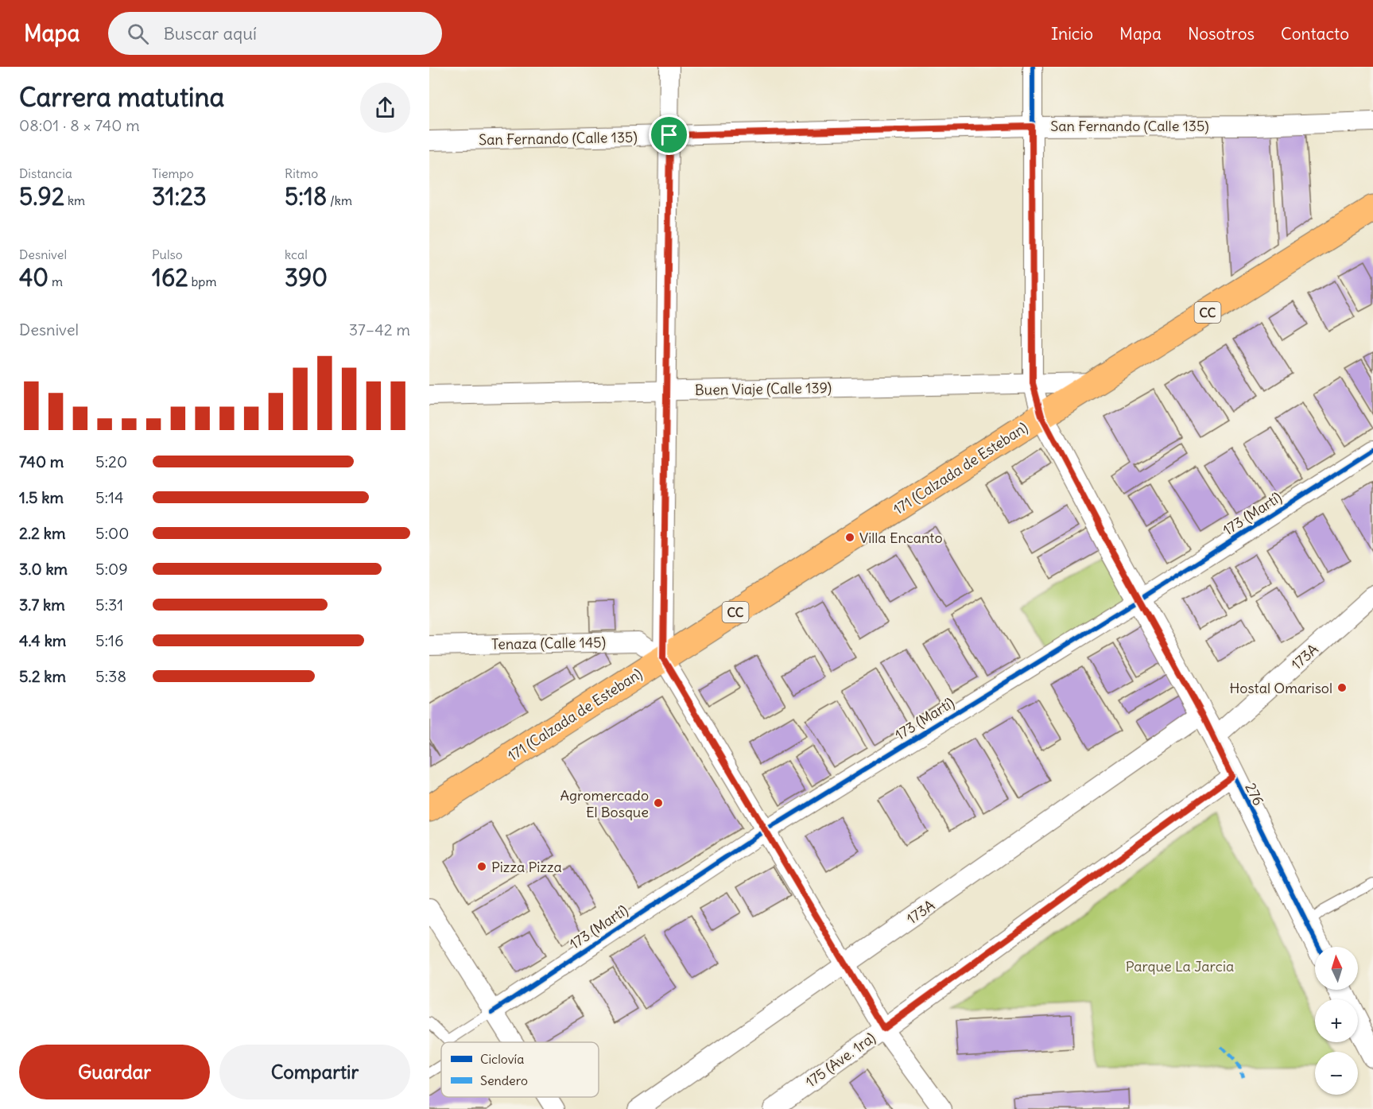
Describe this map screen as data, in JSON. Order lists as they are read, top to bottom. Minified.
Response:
{"streets":{"main road":["CC","171 (Calzada de Esteban)"],"street":["San Fernando (Calle 135)","Buen Viaje (Calle 139)","173 (Martí)","Tenaza (Calle 145)","173A","276","175 (Ave. 1ra)"]},"crossings":[["Buen Viaje (Calle 139)","171 (Calzada de Esteban)"],["171 (Calzada de Esteban)","Tenaza (Calle 145)"],["171 (Calzada de Esteban)","276"],["173 (Martí)","276"],["173A","276"],["276","175 (Ave. 1ra)"]],"parks":["Parque La Jarcia"],"places":["Villa Encanto","Hostal Omarisol","Agromercado El Bosque","Pizza Pizza"],"legend":["Ciclovía","Sendero"],"north":"top","page":{"header":"Mapa","search":"Buscar aquí","nav":["Inicio","Mapa","Nosotros","Contacto"],"heading":["Carrera matutina","08:01 · 8 × 740 m"],"stats":[["Distancia","5.92 km"],["Tiempo","31:23"],["Ritmo","5:18 /km"],["Desnivel","40 m"],["Pulso","162 bpm"],["kcal","390"]],"chart":["Desnivel","37–42 m"],"list":[{"name":"740 m","note":"5:20"},{"name":"1.5 km","note":"5:14"},{"name":"2.2 km","note":"5:00"},{"name":"3.0 km","note":"5:09"},{"name":"3.7 km","note":"5:31"},{"name":"4.4 km","note":"5:16"},{"name":"5.2 km","note":"5:38"}],"map_buttons":["+","−"],"buttons":["Guardar","Compartir"]}}
